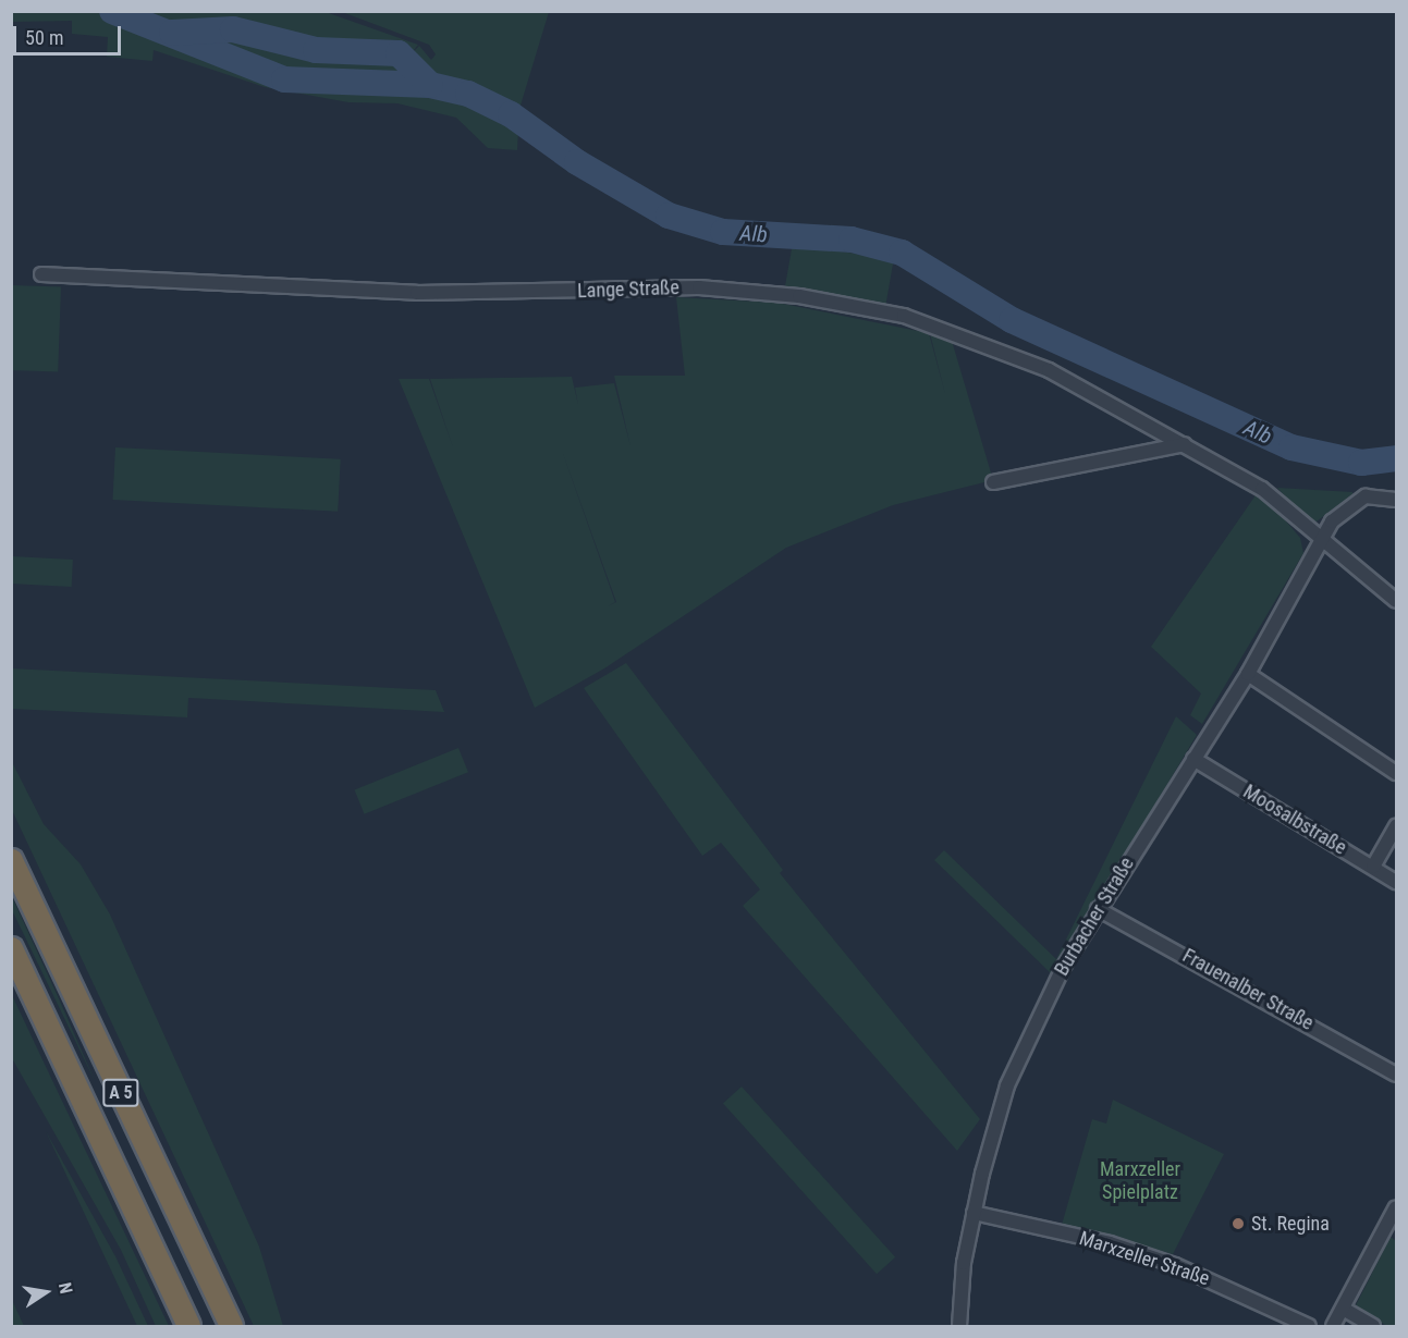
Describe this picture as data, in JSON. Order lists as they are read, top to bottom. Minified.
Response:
{"streets":{"highway":["A 5"],"street":["Lange Straße","Moosalbstraße","Burbacher Straße","Frauenalber Straße","Marxzeller Straße"]},"crossings":[["Lange Straße","Burbacher Straße"],["Moosalbstraße","Burbacher Straße"],["Burbacher Straße","Frauenalber Straße"],["Burbacher Straße","Marxzeller Straße"]],"water":["Alb"],"parks":["Marxzeller Spielplatz"],"places":["St. Regina"],"scale_bar":"50 m","north":"right"}
